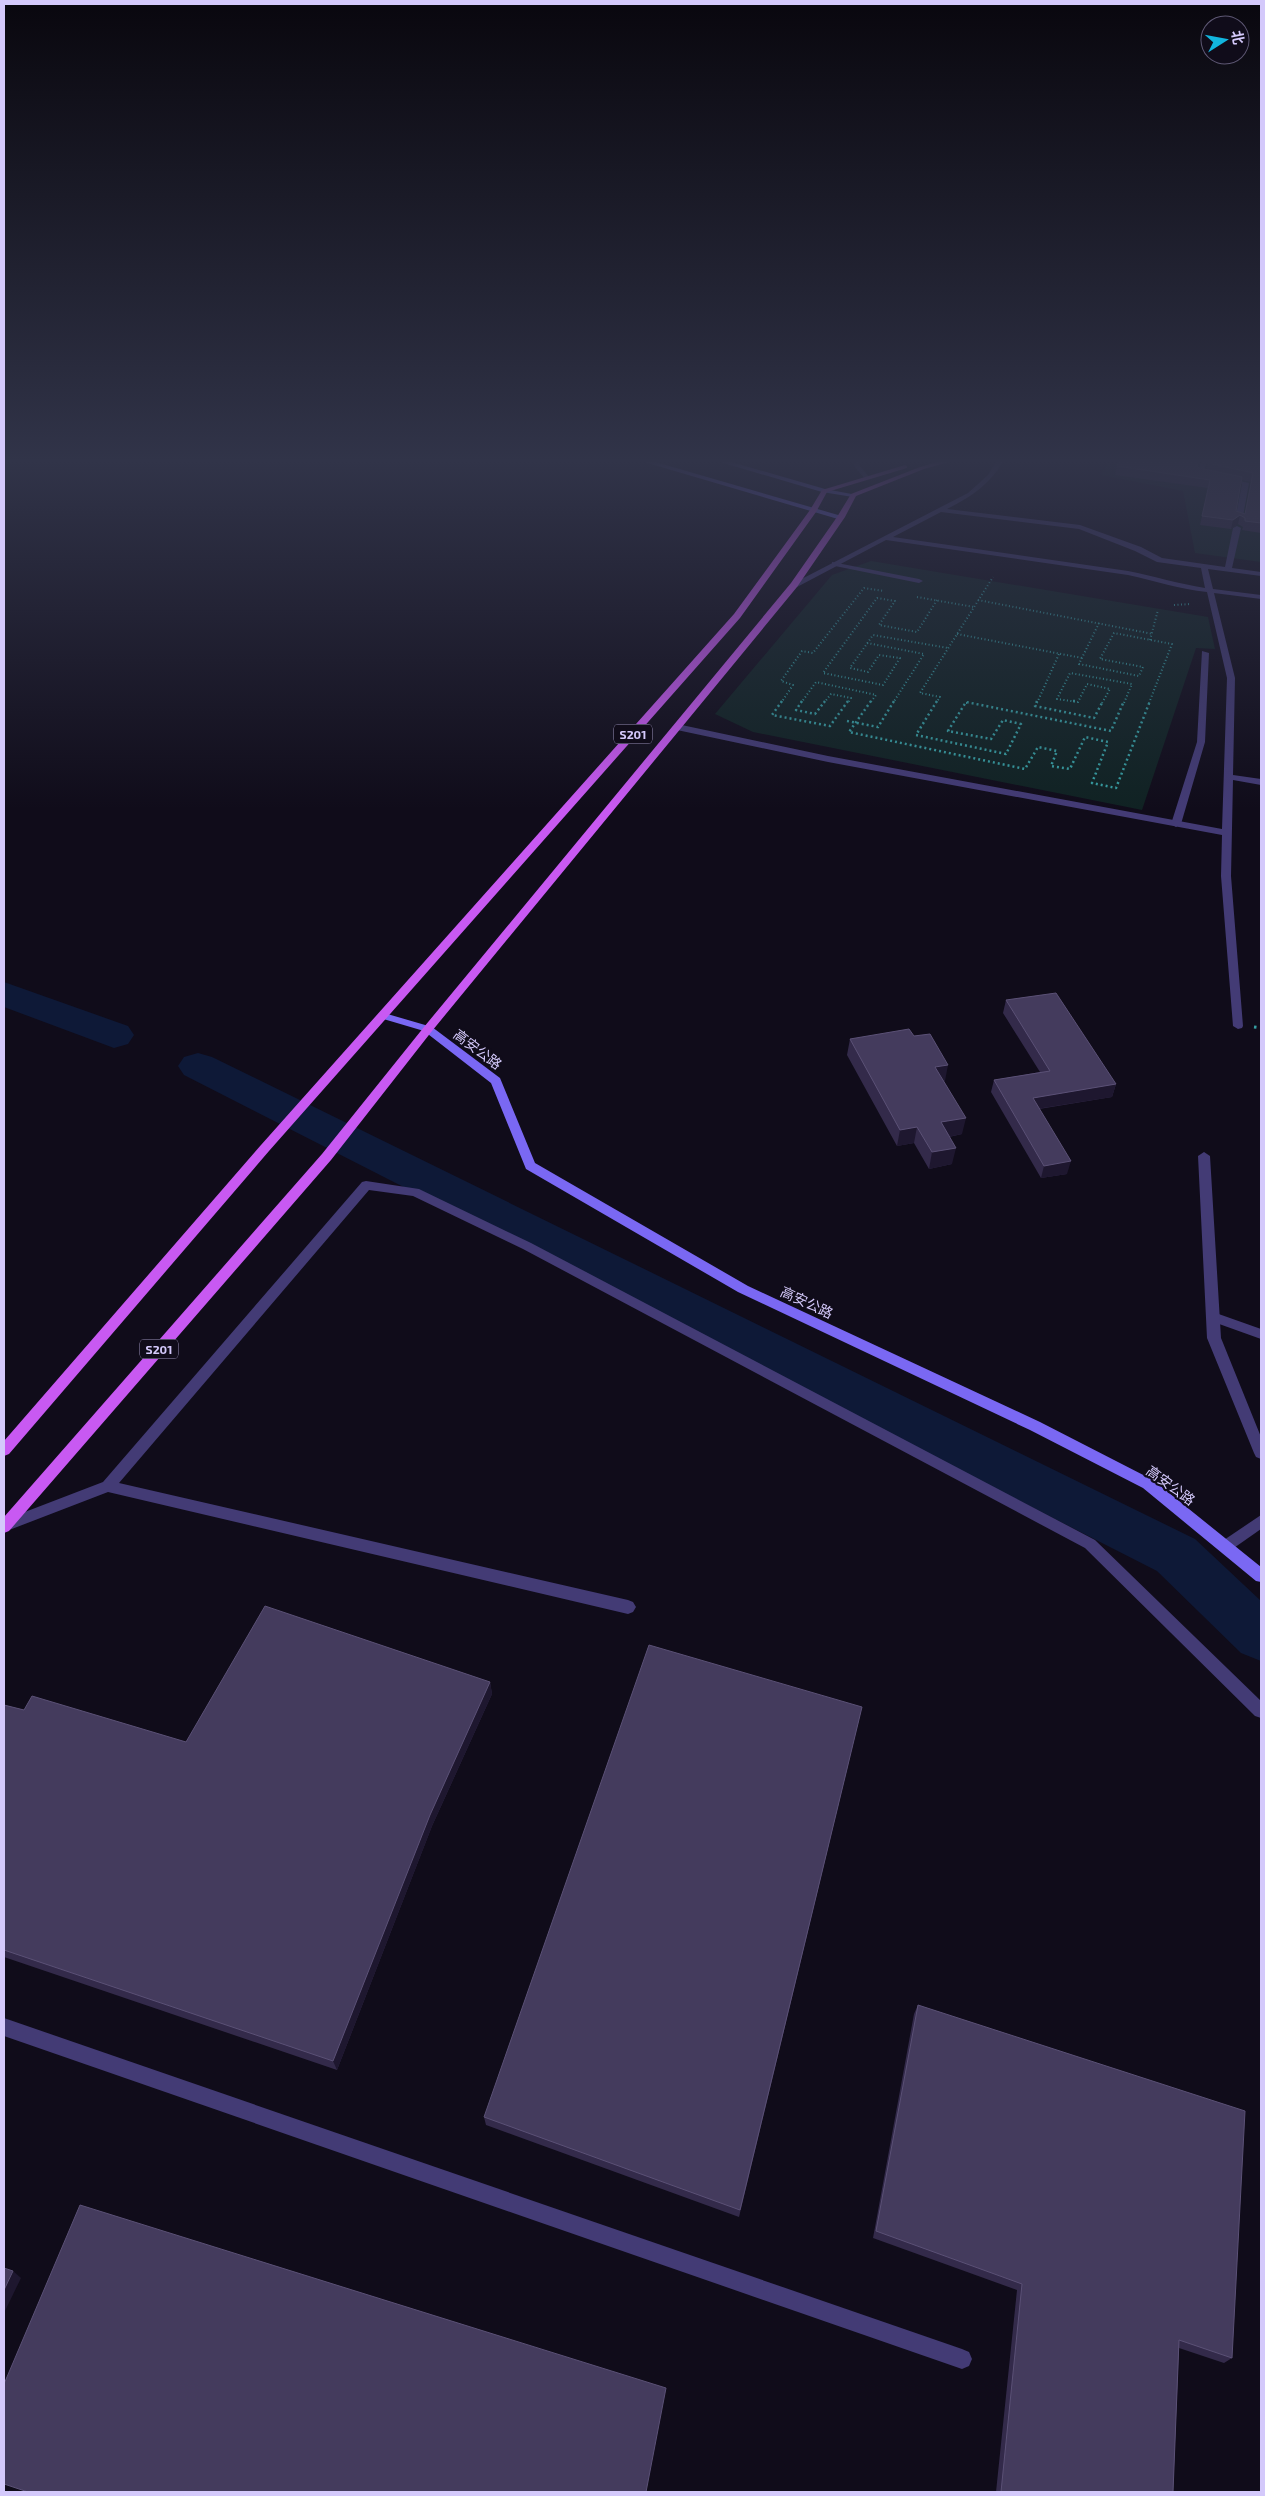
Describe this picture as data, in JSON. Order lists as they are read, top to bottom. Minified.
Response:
{"streets":{"main road":["S201"],"street":["高安公路"]},"crossings":[["S201","高安公路"]],"north":"right"}
